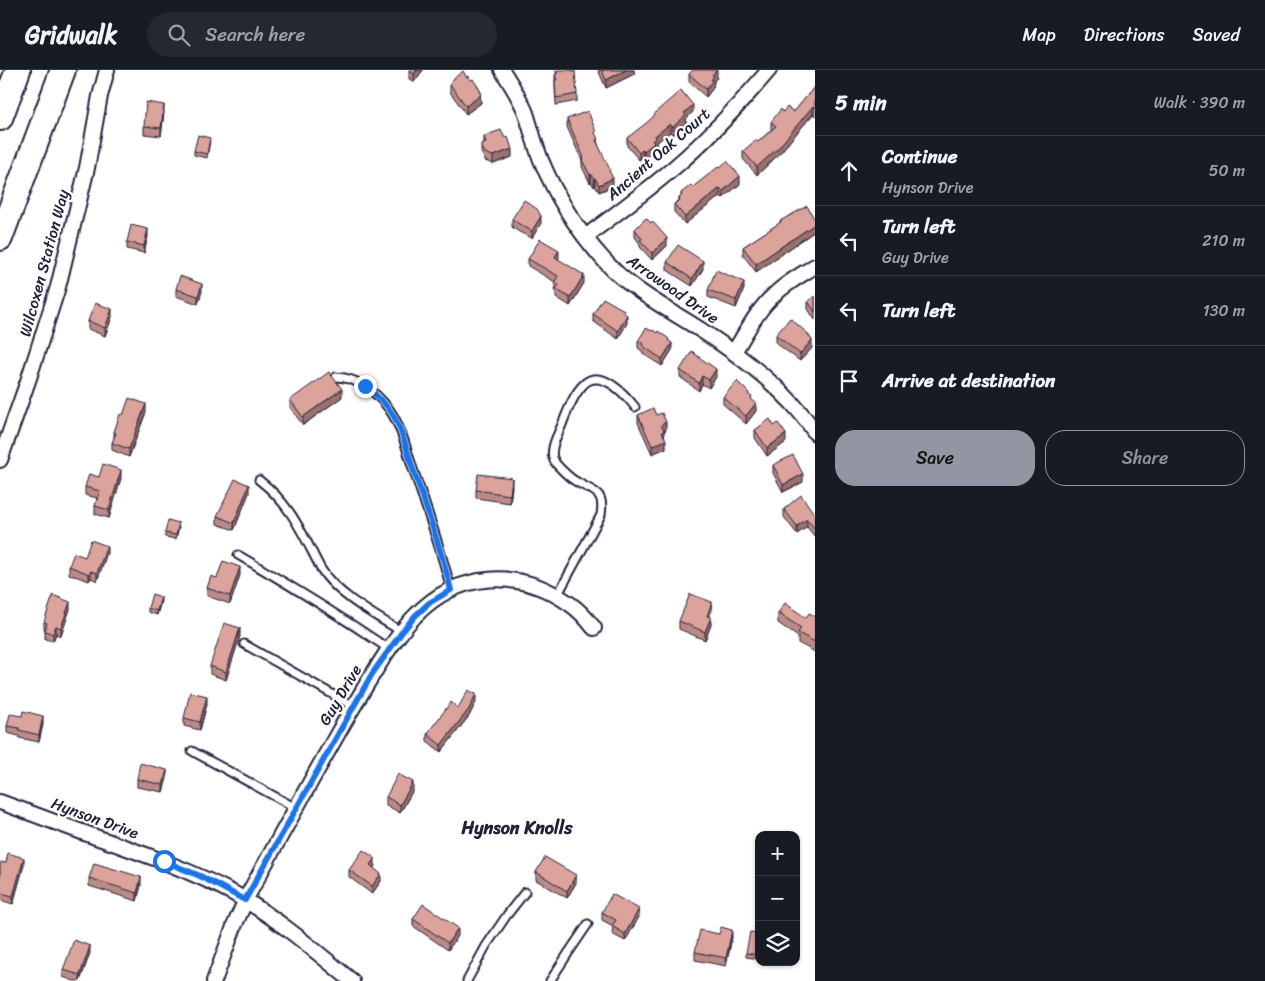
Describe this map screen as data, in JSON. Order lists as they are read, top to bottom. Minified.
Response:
{"streets":{"street":["Ancient Oak Court","Wilcoxen Station Way","Arrowood Drive","Guy Drive","Hynson Drive"]},"crossings":[["Ancient Oak Court","Arrowood Drive"],["Guy Drive","Hynson Drive"]],"districts":["Hynson Knolls"],"page":{"header":"Gridwalk","search":"Search here","nav":["Map","Directions","Saved"],"heading":["5 min","Walk · 390 m"],"list":[["Continue","Hynson Drive","50 m"],["Turn left","Guy Drive","210 m"],["Turn left","130 m"],"Arrive at destination"],"buttons":["Save","Share"],"map_buttons":["+","−"]}}
